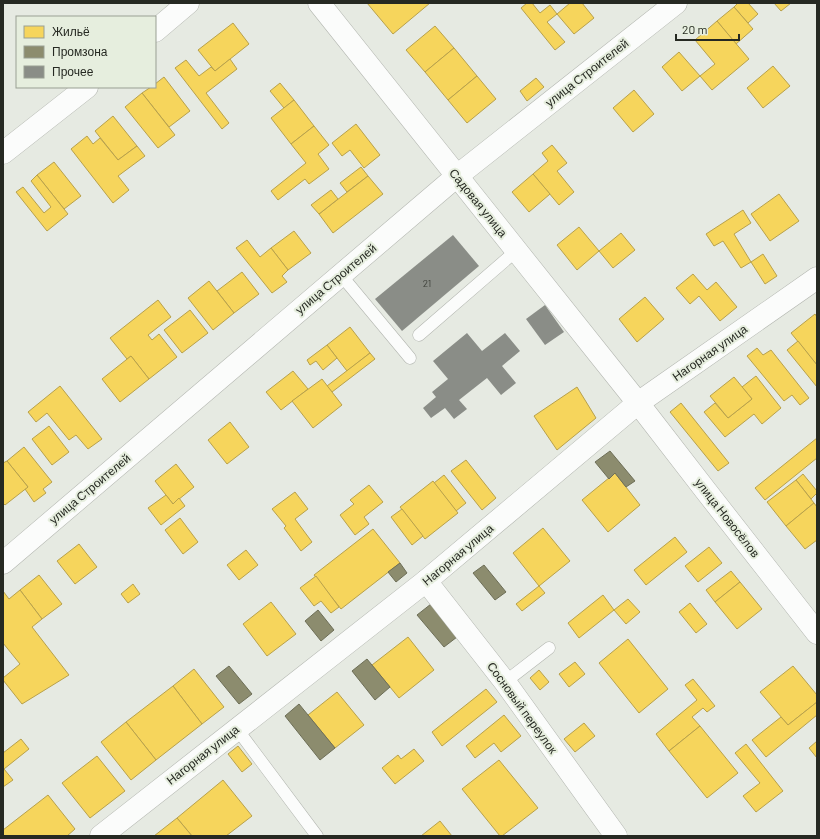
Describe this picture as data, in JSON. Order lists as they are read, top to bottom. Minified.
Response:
{"streets":{"street":["улица Строителей","Садовая улица","Нагорная улица","улица Новосёлов","Сосновый переулок"]},"crossings":[["улица Строителей","Садовая улица"],["Садовая улица","Нагорная улица"],["Садовая улица","улица Новосёлов"],["Нагорная улица","улица Новосёлов"],["Нагорная улица","Сосновый переулок"]],"house_numbers":["21"],"legend":["Жильё","Промзона","Прочее"],"scale_bar":"20 m"}
